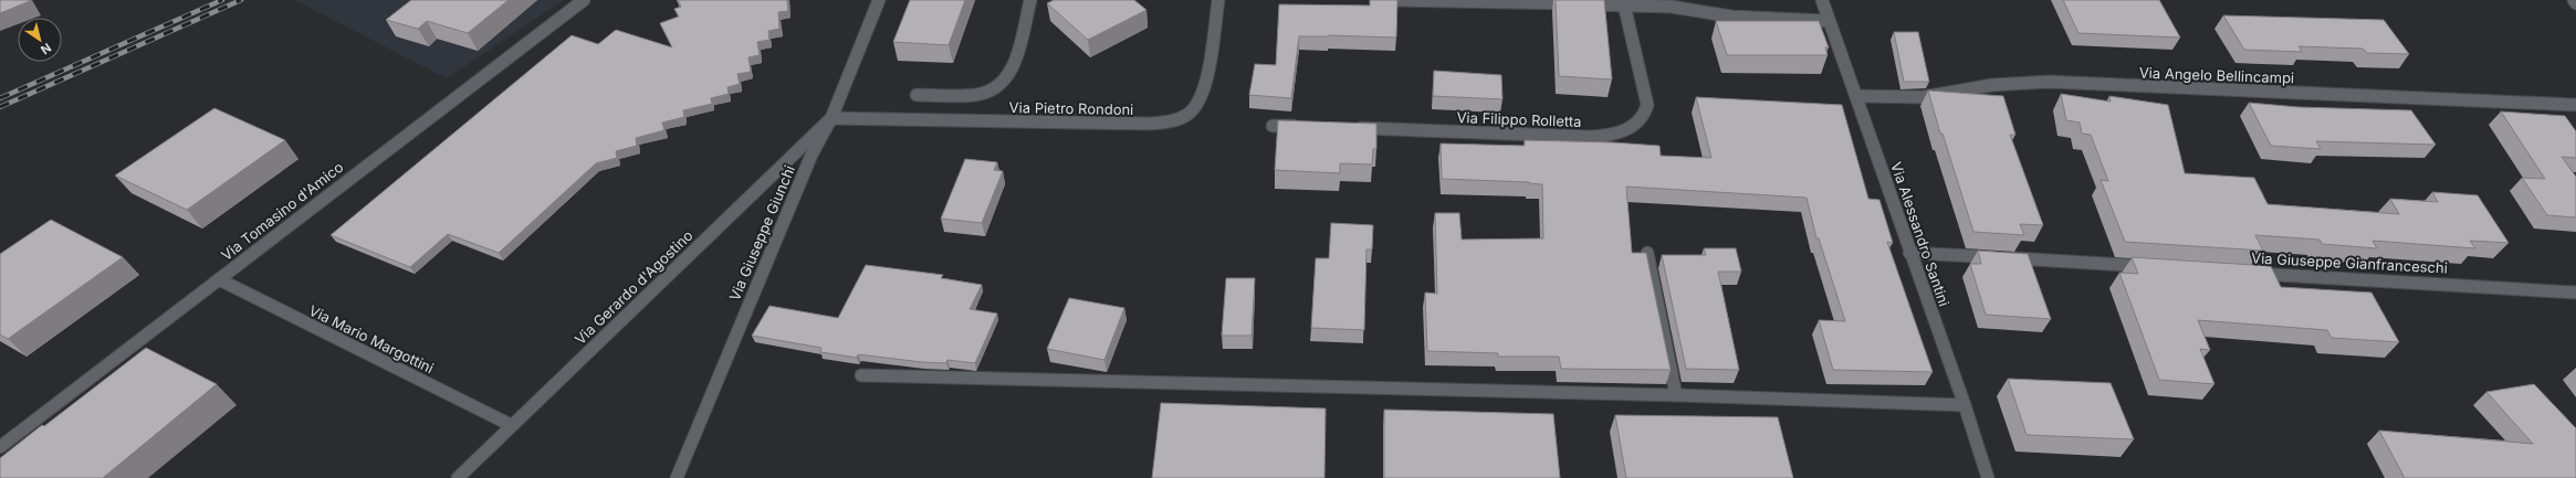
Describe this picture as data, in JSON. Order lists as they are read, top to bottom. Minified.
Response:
{"streets":{"street":["Via Angelo Bellincampi","Via Pietro Rondoni","Via Filippo Rolletta","Via Tomasino d'Amico","Via Giuseppe Giunchi","Via Alessandro Santini","Via Giuseppe Gianfranceschi","Via Gerardo d'Agostino","Via Mario Margottini"]},"crossings":[["Via Angelo Bellincampi","Via Alessandro Santini"],["Via Pietro Rondoni","Via Giuseppe Giunchi"],["Via Pietro Rondoni","Via Gerardo d'Agostino"],["Via Tomasino d'Amico","Via Mario Margottini"],["Via Giuseppe Giunchi","Via Gerardo d'Agostino"],["Via Gerardo d'Agostino","Via Mario Margottini"]],"north":"bottom right"}
